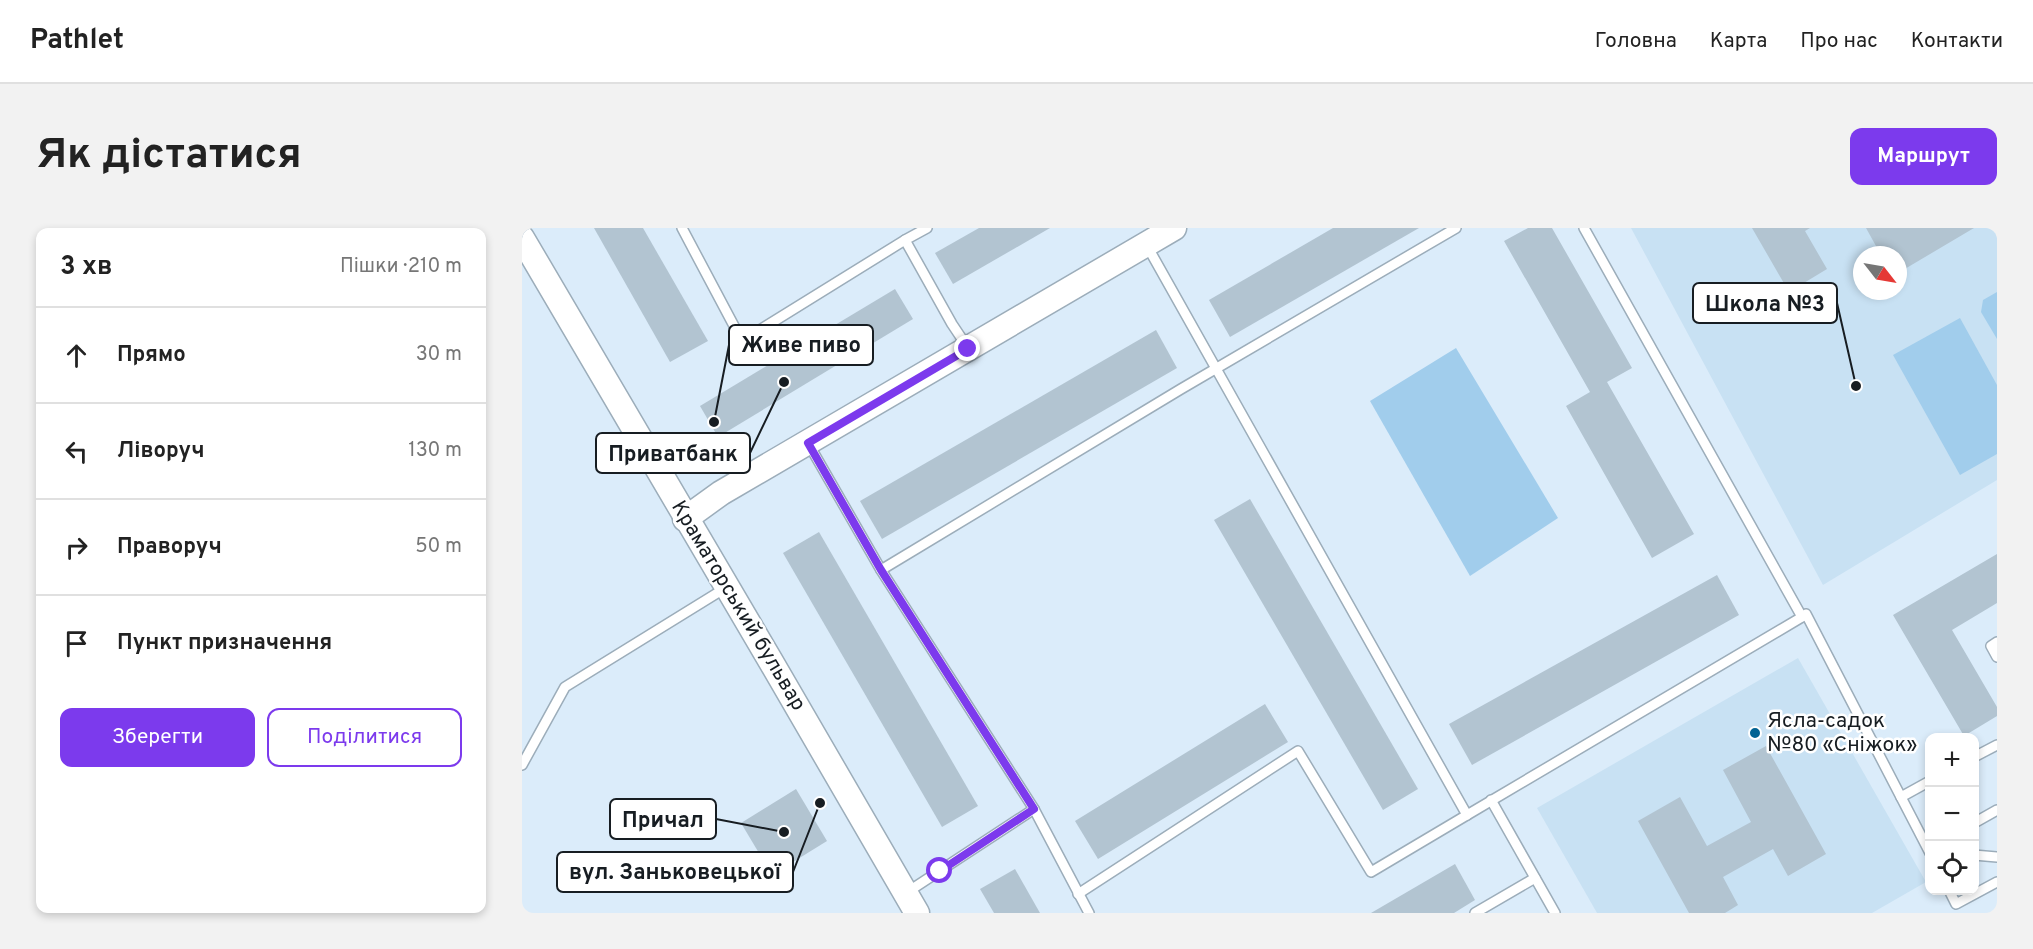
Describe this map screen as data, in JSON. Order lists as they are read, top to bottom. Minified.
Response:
{"streets":{"street":["Краматорський бульвар"]},"places":["Приватбанк","Школа №3","Живе пиво","Ясла-садок №80 «Сніжок»","вул. Заньковецької","Причал"],"north":"bottom right","page":{"header":"Pathlet","nav":["Головна","Карта","Про нас","Контакти"],"buttons":["Маршрут",["Зберегти","Поділитися"]],"title":"Як дістатися","heading":["3 хв","Пішки · 210 m"],"list":[["Прямо","30 m"],["Ліворуч","130 m"],["Праворуч","50 m"],"Пункт призначення"],"map_buttons":["+","−"]}}
